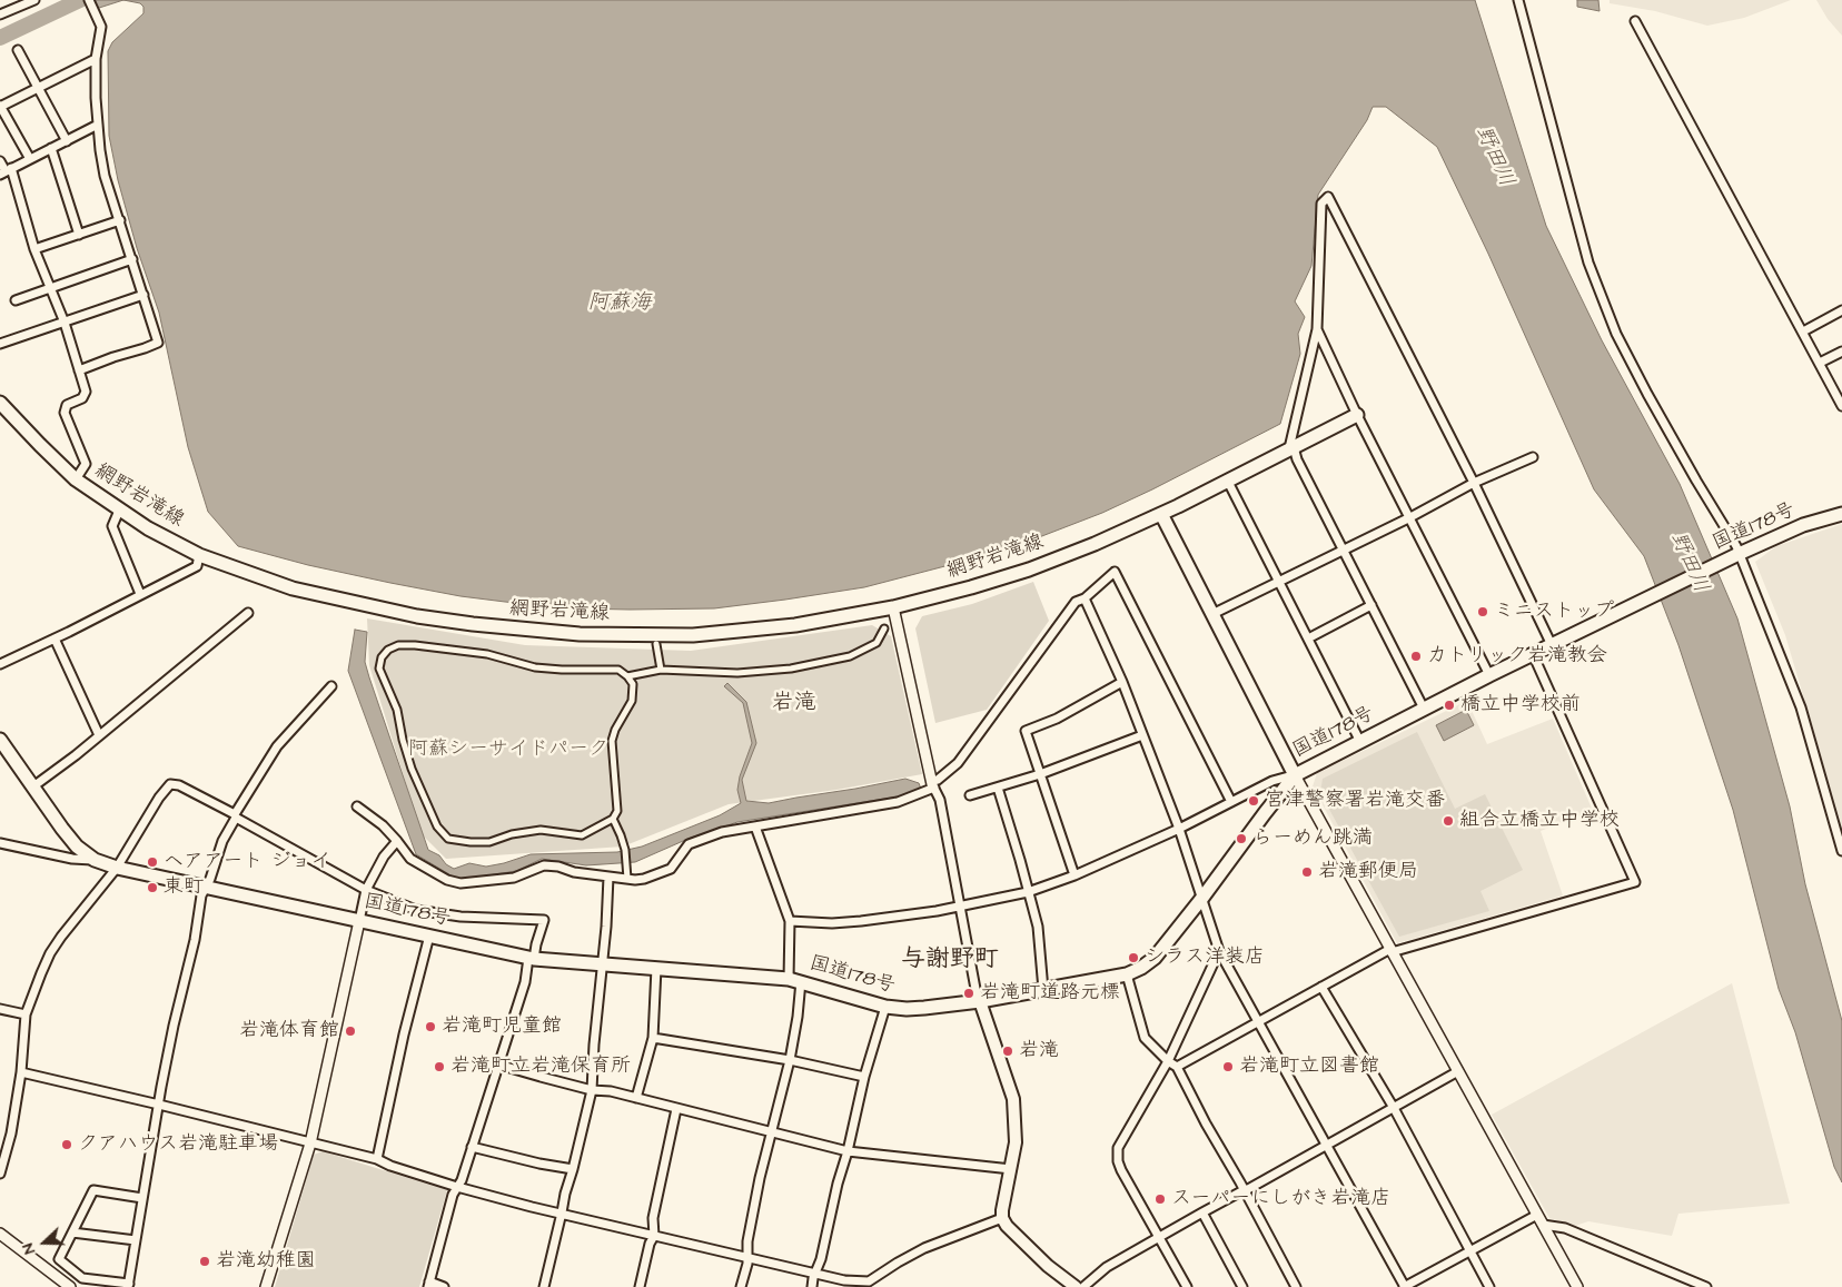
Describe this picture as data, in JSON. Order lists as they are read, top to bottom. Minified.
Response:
{"streets":{"main road":["網野岩滝線","国道178号"]},"districts":["岩滝","与謝野町"],"water":["野田川","阿蘇海"],"parks":["阿蘇シーサイドパーク"],"places":["ミニストップ","カトリック岩滝教会","橋立中学校前","宮津警察署岩滝交番","組合立橋立中学校","らーめん跳満","ヘアアート ジョイ","岩滝郵便局","東町","シラス洋装店","岩滝町道路元標","岩滝町児童館","岩滝体育館","岩滝","岩滝町立岩滝保育所","岩滝町立図書館","クアハウス岩滝駐車場","スーパーにしがき岩滝店","岩滝幼稚園"],"north":"left"}
